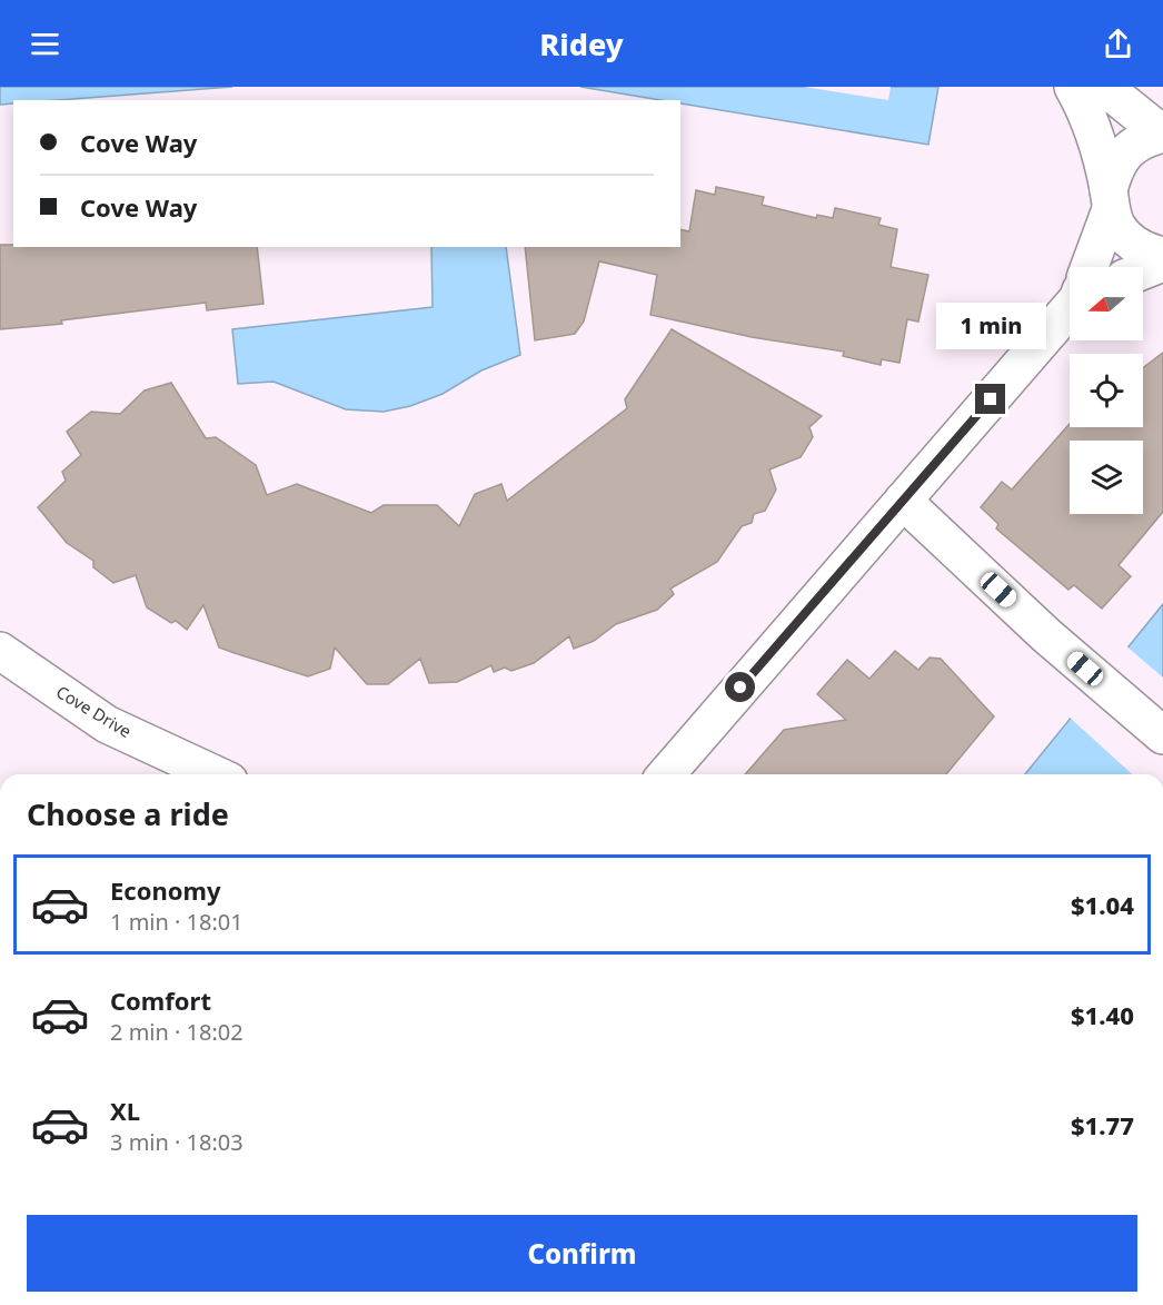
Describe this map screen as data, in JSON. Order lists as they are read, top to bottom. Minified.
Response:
{"streets":{"street":["Cove Drive"]},"north":"left","page":{"header":"Ridey","banner":["Cove Way","Cove Way"],"bubble":"1 min","heading":"Choose a ride","list":[{"name":"Economy","note":"1 min · 18:01","value":"$1.04"},{"name":"Comfort","note":"2 min · 18:02","value":"$1.40"},{"name":"XL","note":"3 min · 18:03","value":"$1.77"}],"buttons":"Confirm"}}
